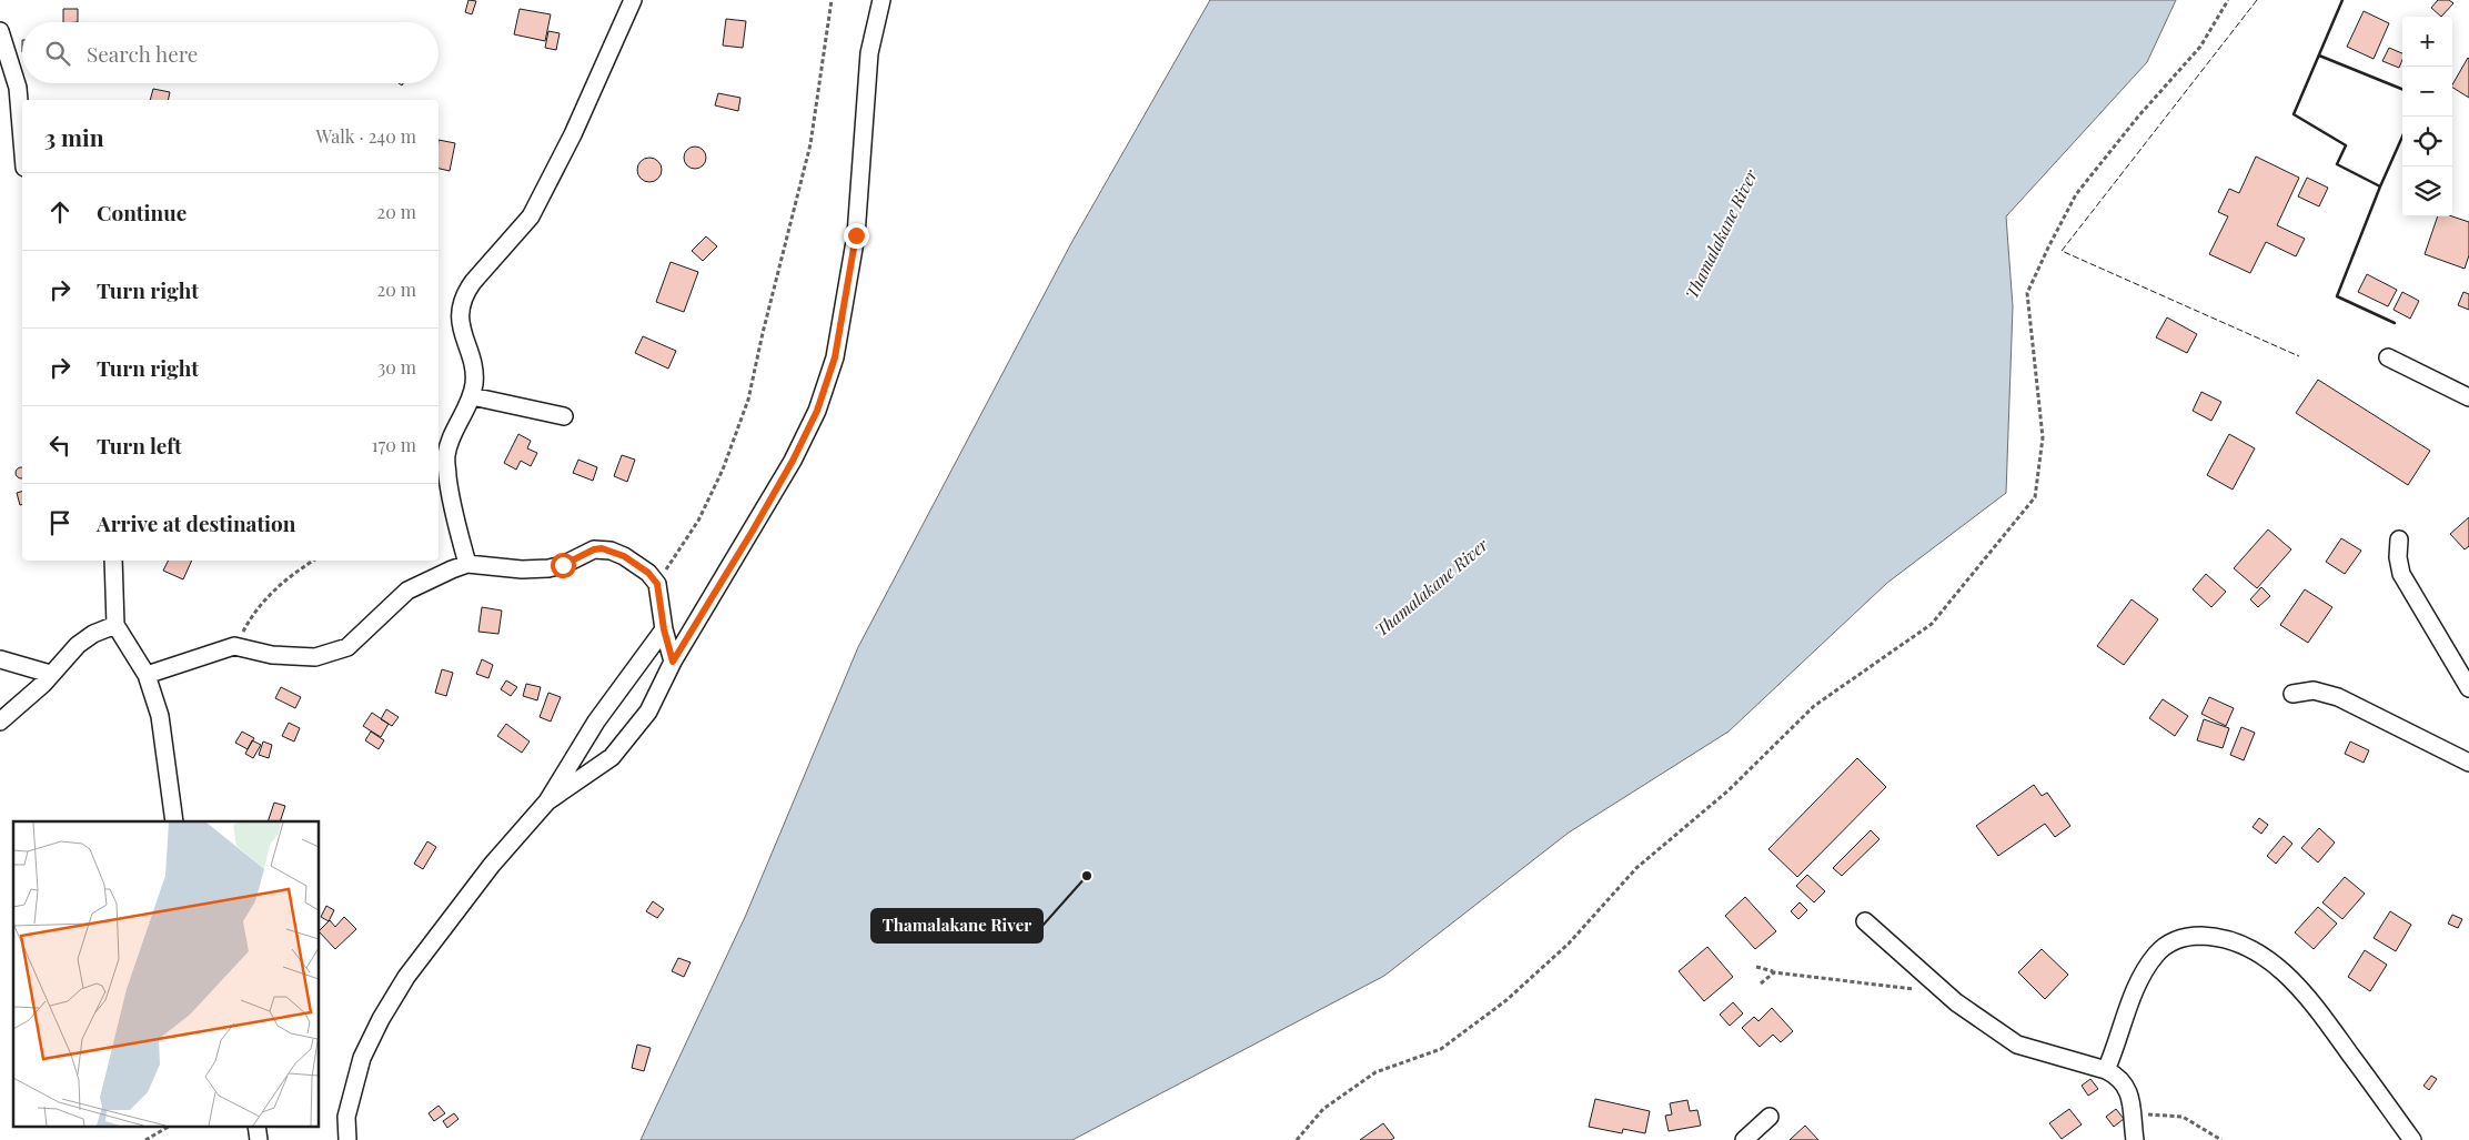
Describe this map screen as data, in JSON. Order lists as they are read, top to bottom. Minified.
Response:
{"water":["Thamalakane River"],"places":["Thamalakane River"],"page":{"map_buttons":["+","−"],"search":"Search here","heading":["3 min","Walk · 240 m"],"list":[["Continue","20 m"],["Turn right","20 m"],["Turn right","30 m"],["Turn left","170 m"],"Arrive at destination"]}}
